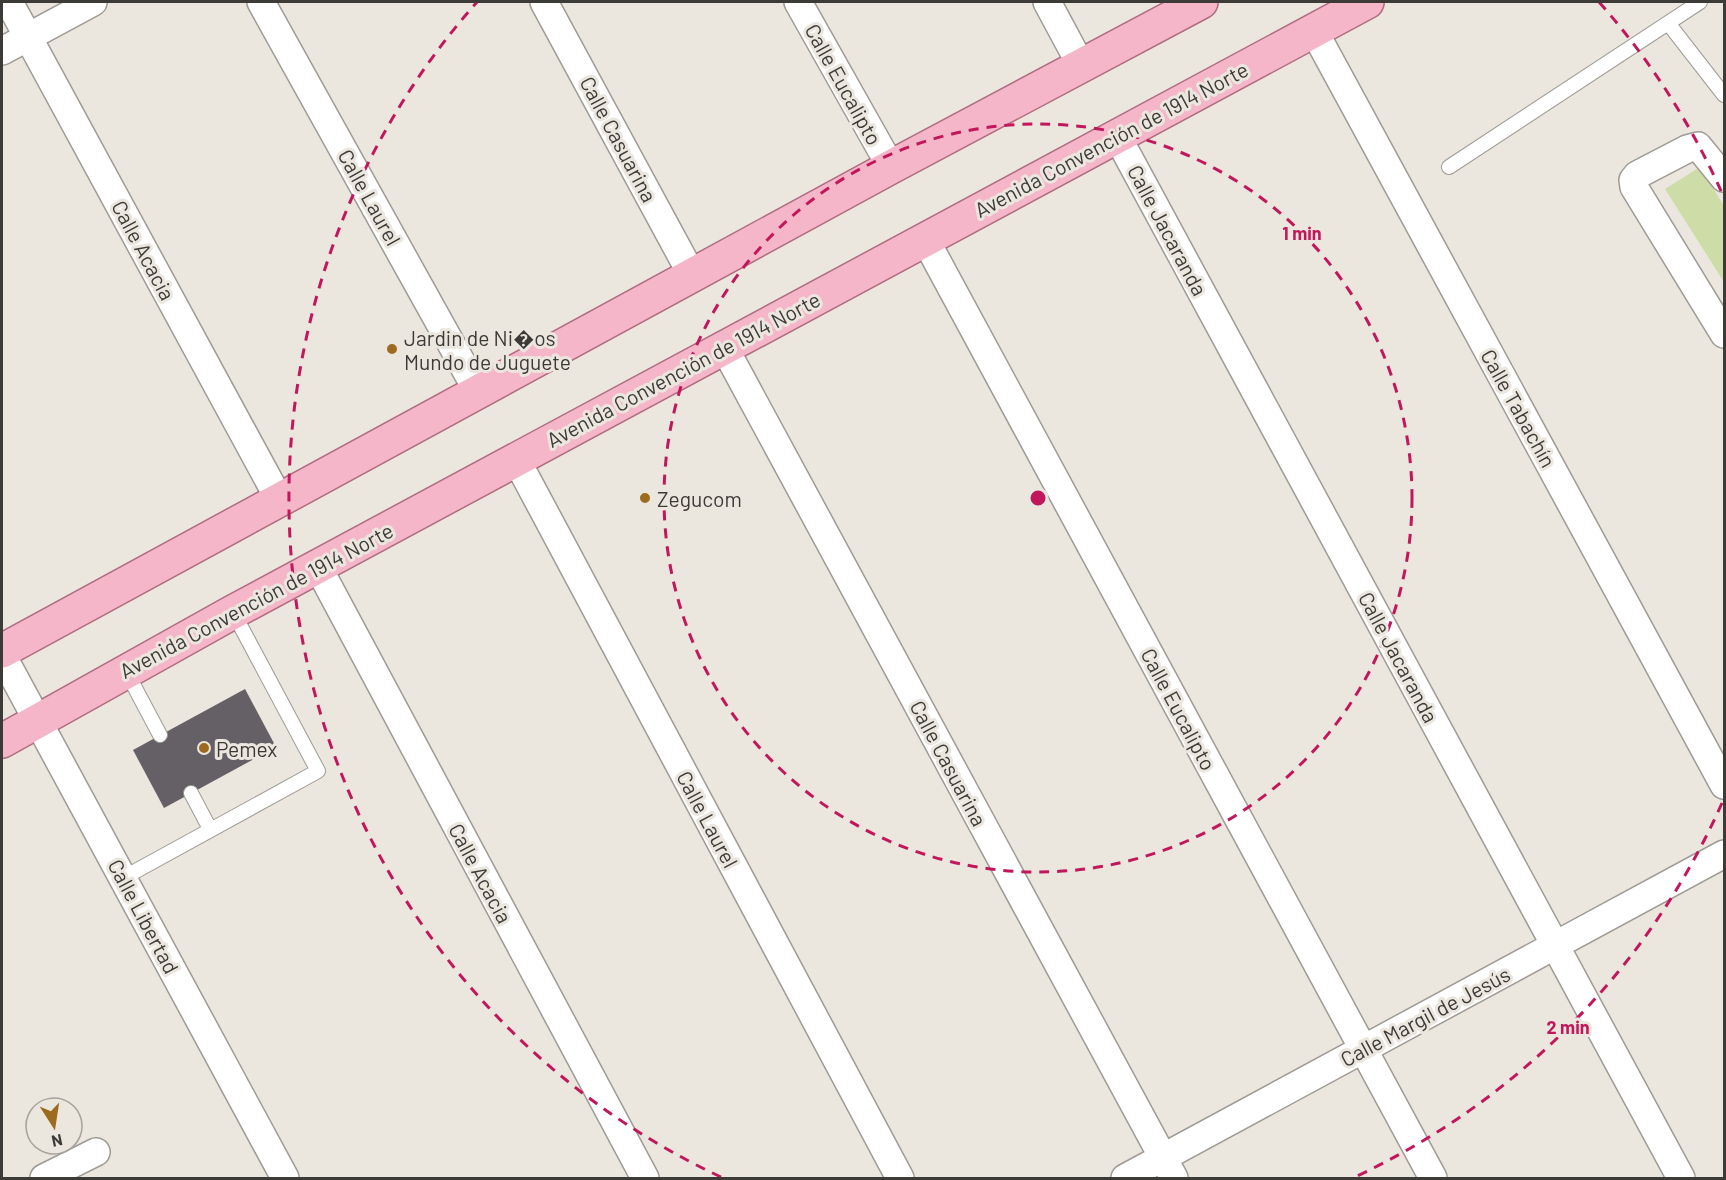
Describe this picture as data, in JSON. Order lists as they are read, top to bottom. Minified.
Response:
{"streets":{"main road":["Avenida Convención de 1914 Norte"],"street":["Calle Eucalipto","Calle Casuarina","Calle Laurel","Calle Jacaranda","Calle Acacia","Calle Tabachín","Calle Libertad","Calle Margil de Jesús"]},"crossings":[["Calle Eucalipto","Avenida Convención de 1914 Norte"],["Calle Eucalipto","Calle Margil de Jesús"],["Calle Casuarina","Avenida Convención de 1914 Norte"],["Calle Casuarina","Calle Margil de Jesús"],["Avenida Convención de 1914 Norte","Calle Laurel"],["Avenida Convención de 1914 Norte","Calle Jacaranda"],["Avenida Convención de 1914 Norte","Calle Acacia"],["Avenida Convención de 1914 Norte","Calle Tabachín"],["Avenida Convención de 1914 Norte","Calle Libertad"],["Calle Jacaranda","Calle Margil de Jesús"]],"places":["Jardin de Ni�os Mundo de Juguete","Zegucom","Pemex"],"north":"bottom","rings":["1 min","2 min"]}
